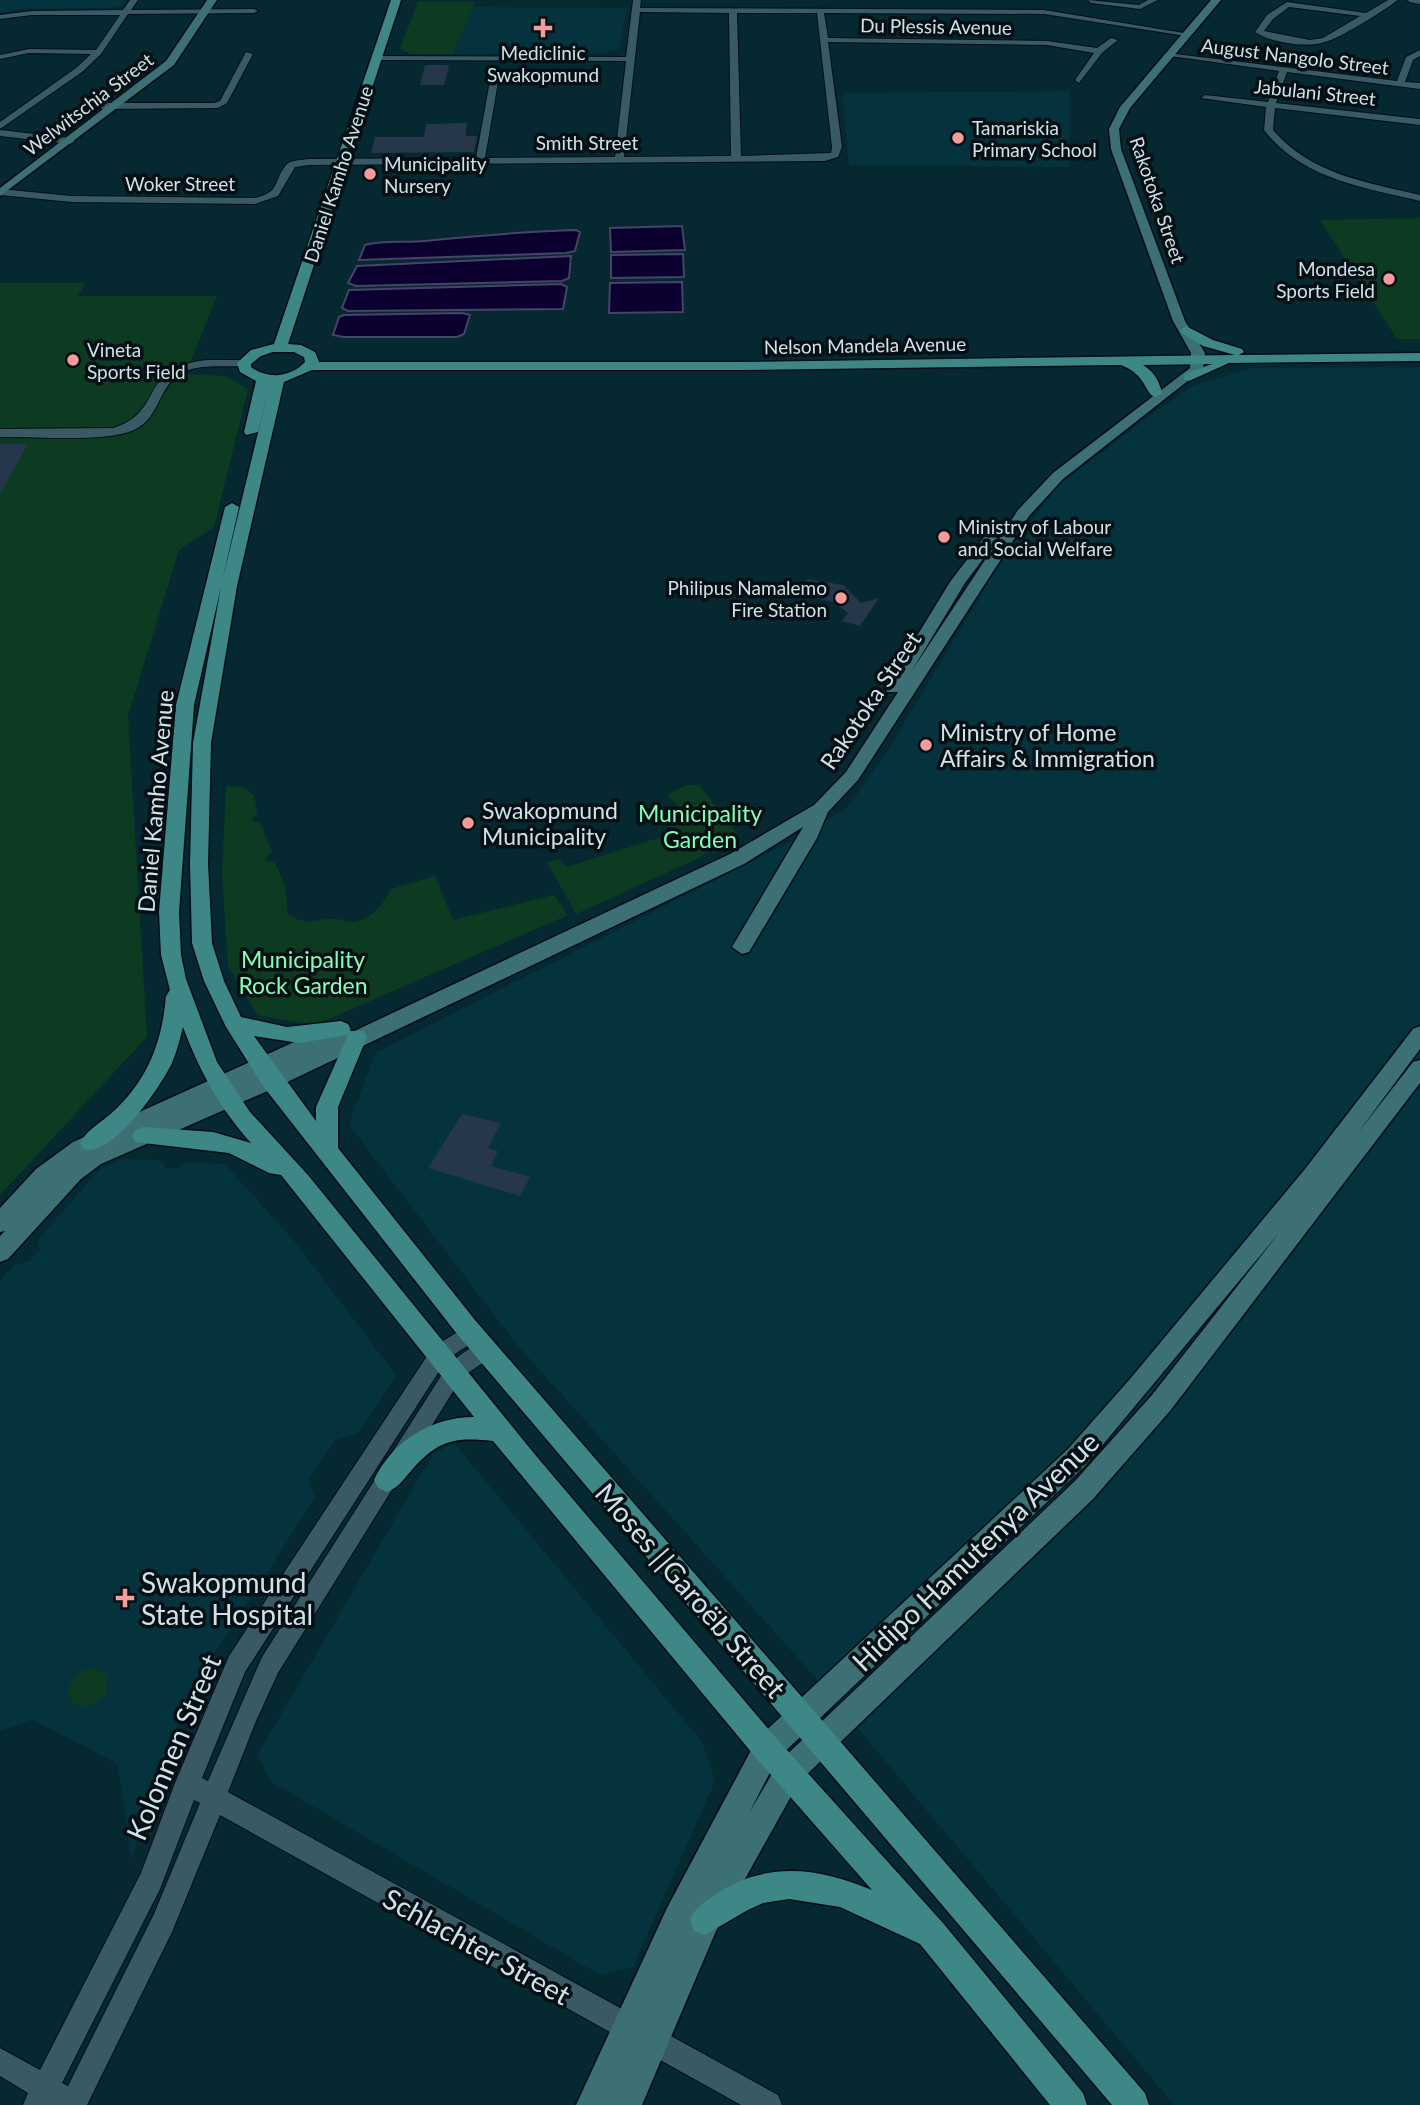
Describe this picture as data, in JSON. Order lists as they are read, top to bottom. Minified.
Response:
{"streets":{"main road":["Daniel Kamho Avenue","Nelson Mandela Avenue","Moses ǁGaroëb Street"],"street":["Du Plessis Avenue","August Nangolo Street","Jabulani Street","Welwitschia Street","Smith Street","Woker Street","Rakotoka Street","Hidipo Hamutenya Avenue","Kolonnen Street","Schlachter Street"]},"crossings":[["Du Plessis Avenue","Smith Street"],["August Nangolo Street","Rakotoka Street"],["Welwitschia Street","Woker Street"],["Smith Street","Daniel Kamho Avenue"],["Smith Street","Woker Street"],["Daniel Kamho Avenue","Woker Street"],["Daniel Kamho Avenue","Rakotoka Street"],["Daniel Kamho Avenue","Moses ǁGaroëb Street"],["Rakotoka Street","Nelson Mandela Avenue"],["Rakotoka Street","Moses ǁGaroëb Street"],["Hidipo Hamutenya Avenue","Moses ǁGaroëb Street"],["Hidipo Hamutenya Avenue","Schlachter Street"],["Moses ǁGaroëb Street","Kolonnen Street"],["Kolonnen Street","Schlachter Street"]],"parks":["Municipality Garden","Municipality Rock Garden"],"places":{"health":["Mediclinic Swakopmund","Swakopmund State Hospital"],"other":["Tamariskia Primary School","Municipality Nursery","Mondesa Sports Field","Vineta Sports Field","Ministry of Labour and Social Welfare","Philipus Namalemo Fire Station","Ministry of Home Affairs & Immigration","Swakopmund Municipality"]}}
